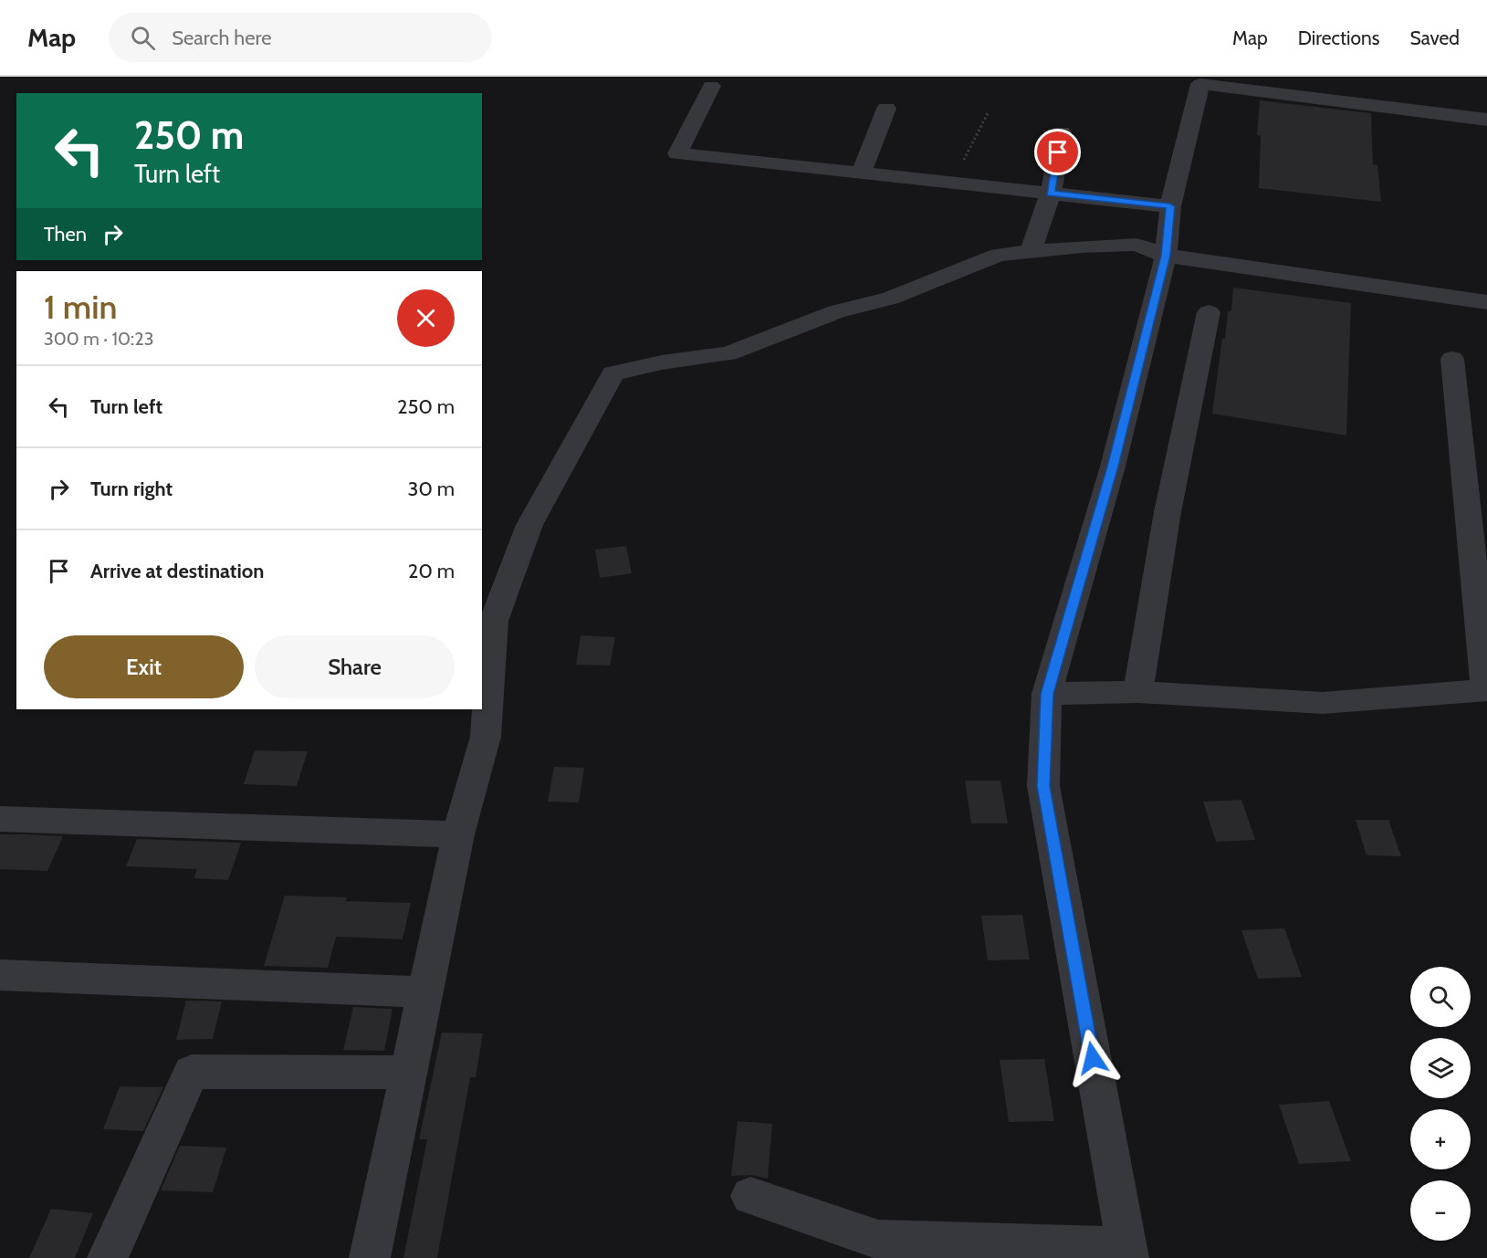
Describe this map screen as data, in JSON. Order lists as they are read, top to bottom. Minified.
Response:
{"page":{"header":"Map","search":"Search here","nav":["Map","Directions","Saved"],"turn":["250 m","Turn left"],"then":"Then","heading":["1 min","300 m · 10:23"],"list":[{"name":"Turn left","value":"250 m"},{"name":"Turn right","value":"30 m"},{"name":"Arrive at destination","value":"20 m"}],"buttons":["Exit","Share"],"map_buttons":["+","−"]}}
